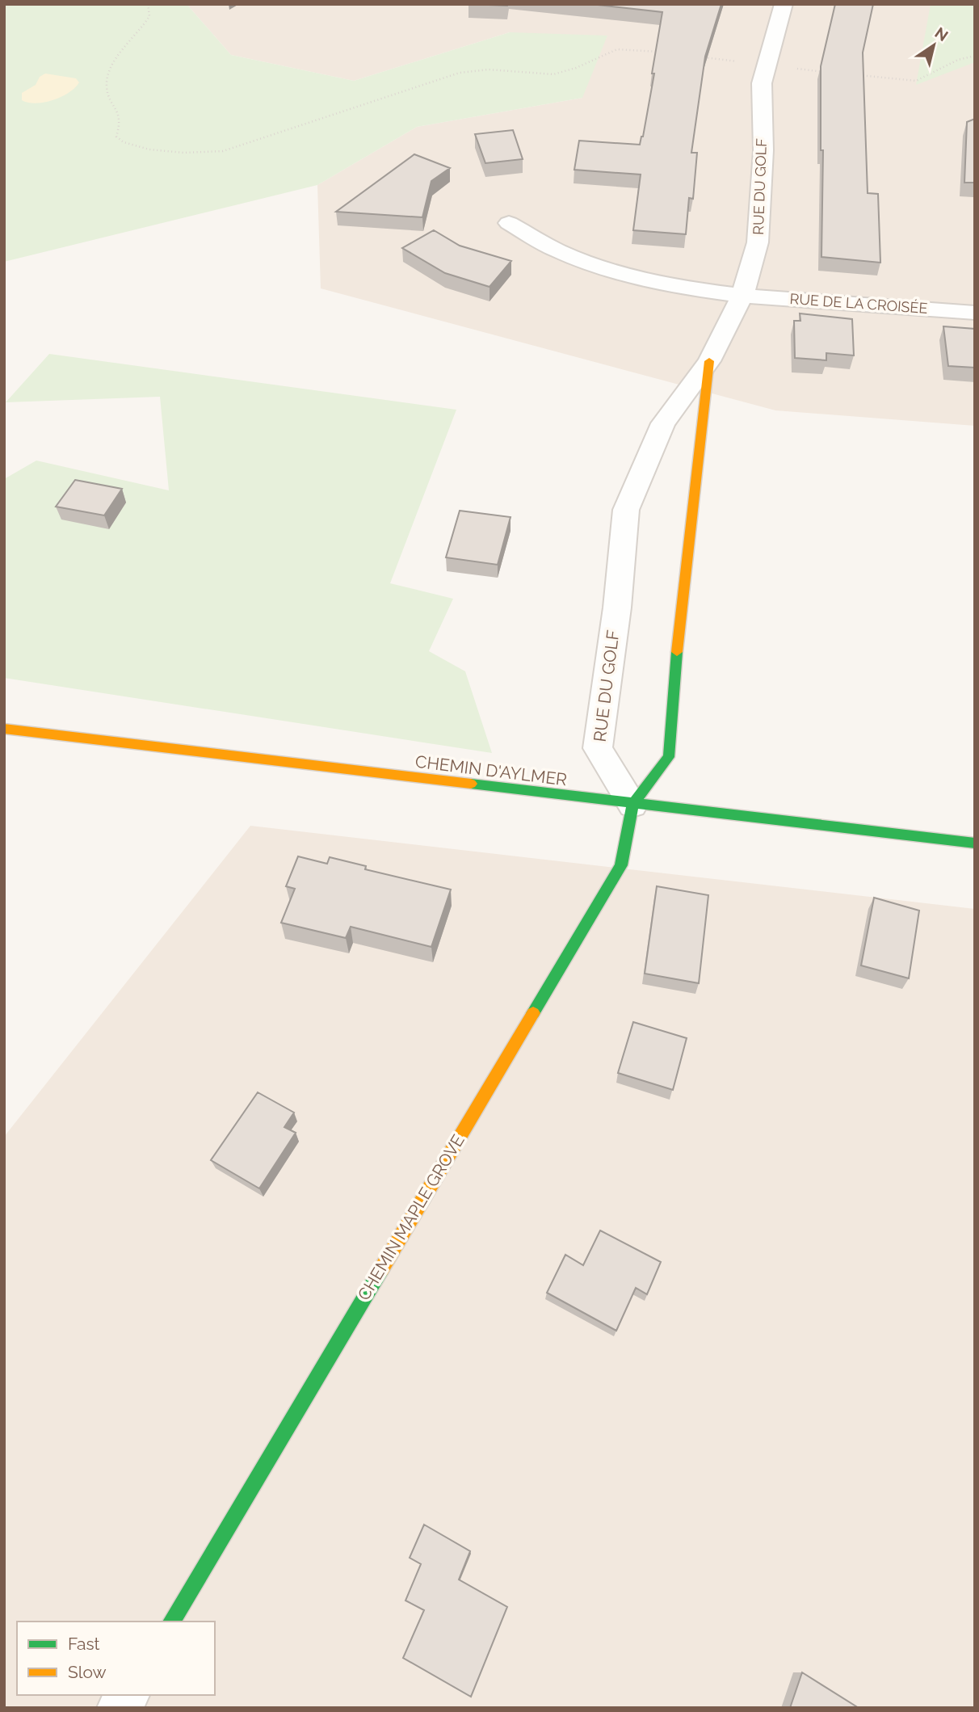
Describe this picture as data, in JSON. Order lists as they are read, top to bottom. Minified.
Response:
{"streets":{"street":["RUE DU GOLF","RUE DE LA CROISÉE","CHEMIN D'AYLMER","CHEMIN MAPLE GROVE"]},"crossings":[["RUE DU GOLF","RUE DE LA CROISÉE"],["RUE DU GOLF","CHEMIN D'AYLMER"],["RUE DU GOLF","CHEMIN MAPLE GROVE"],["CHEMIN D'AYLMER","CHEMIN MAPLE GROVE"]],"legend":["Fast","Slow"],"north":"top right"}
